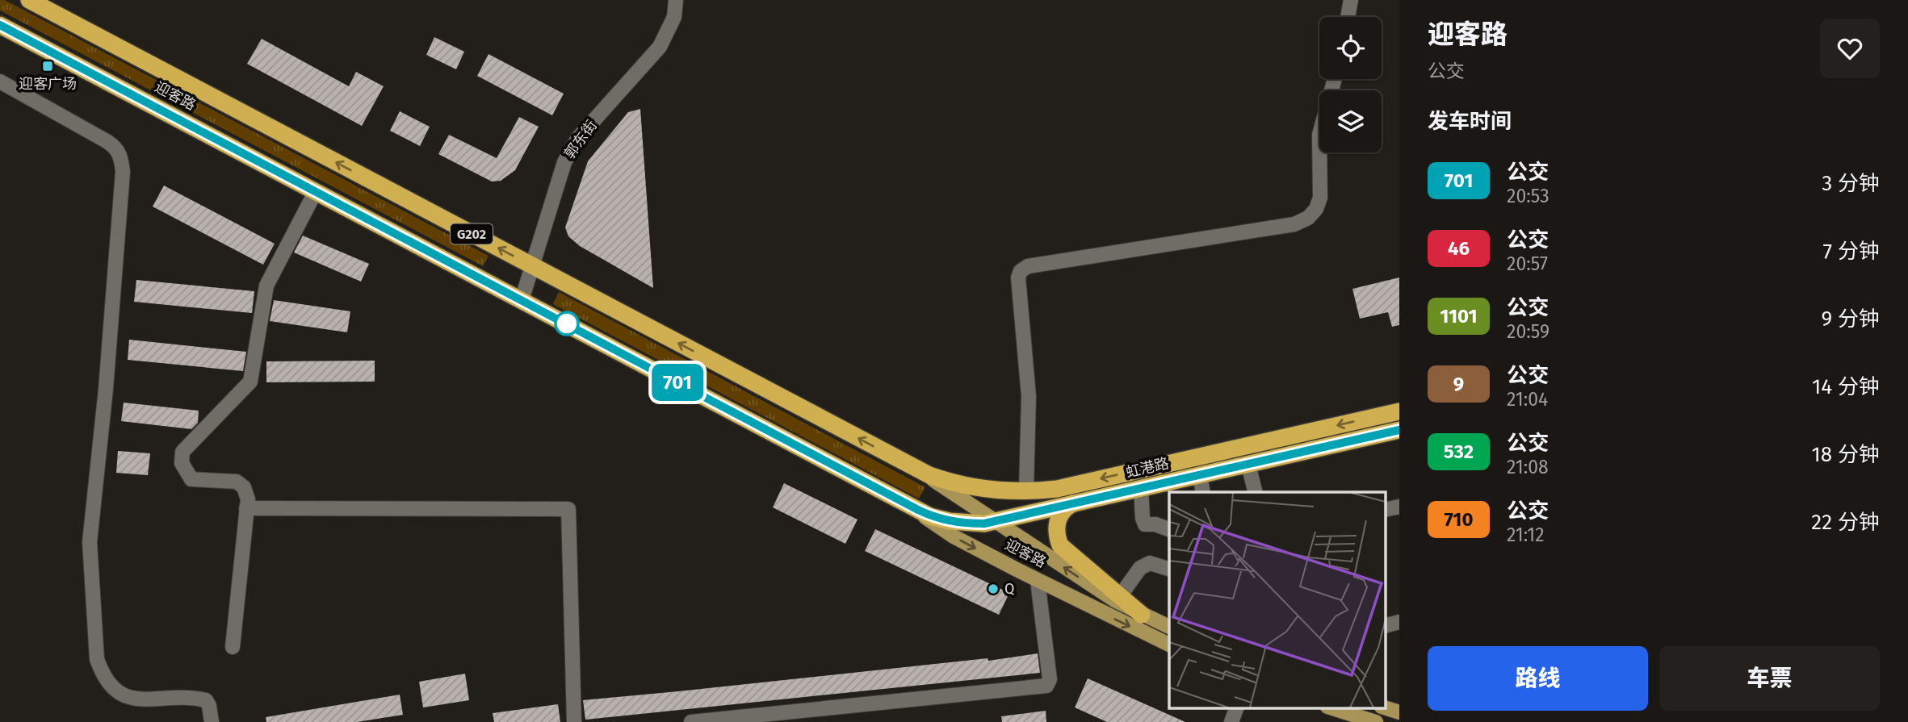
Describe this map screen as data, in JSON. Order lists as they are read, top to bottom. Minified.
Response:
{"streets":{"highway":["迎客路","G202","虹港路"],"street":["郭东街"]},"crossings":[["迎客路","郭东街"],["迎客路","虹港路"]],"places":{"transit":["迎客广场"],"other":["Q"]},"lines":["bus line 701"],"page":{"on_map":"701","heading":[["迎客路","公交"],"发车时间"],"list":[{"mark":"701","name":"公交","note":"20:53","value":"3 分钟"},{"mark":"46","name":"公交","note":"20:57","value":"7 分钟"},{"mark":"1101","name":"公交","note":"20:59","value":"9 分钟"},{"mark":"9","name":"公交","note":"21:04","value":"14 分钟"},{"mark":"532","name":"公交","note":"21:08","value":"18 分钟"},{"mark":"710","name":"公交","note":"21:12","value":"22 分钟"}],"buttons":["路线","车票"]}}
